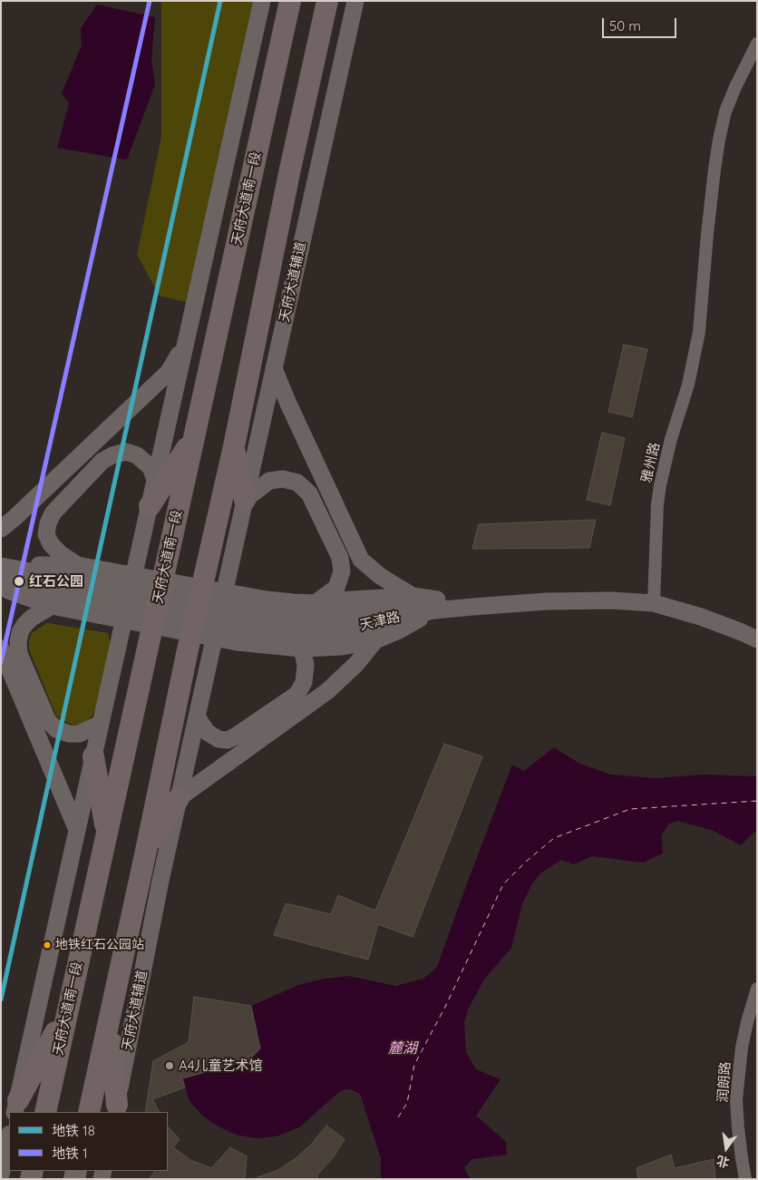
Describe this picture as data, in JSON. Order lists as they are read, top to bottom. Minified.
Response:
{"streets":{"highway":["天府大道南一段"],"street":["天府大道辅道","雅州路","天津路","润朗路"]},"crossings":[["雅州路","天津路"]],"water":["麓湖"],"places":["红石公园","地铁红石公园站","A4儿童艺术馆"],"lines":["metro line 18","metro line 1"],"legend":["地铁 18","地铁 1"],"scale_bar":"50 m","north":"bottom"}
